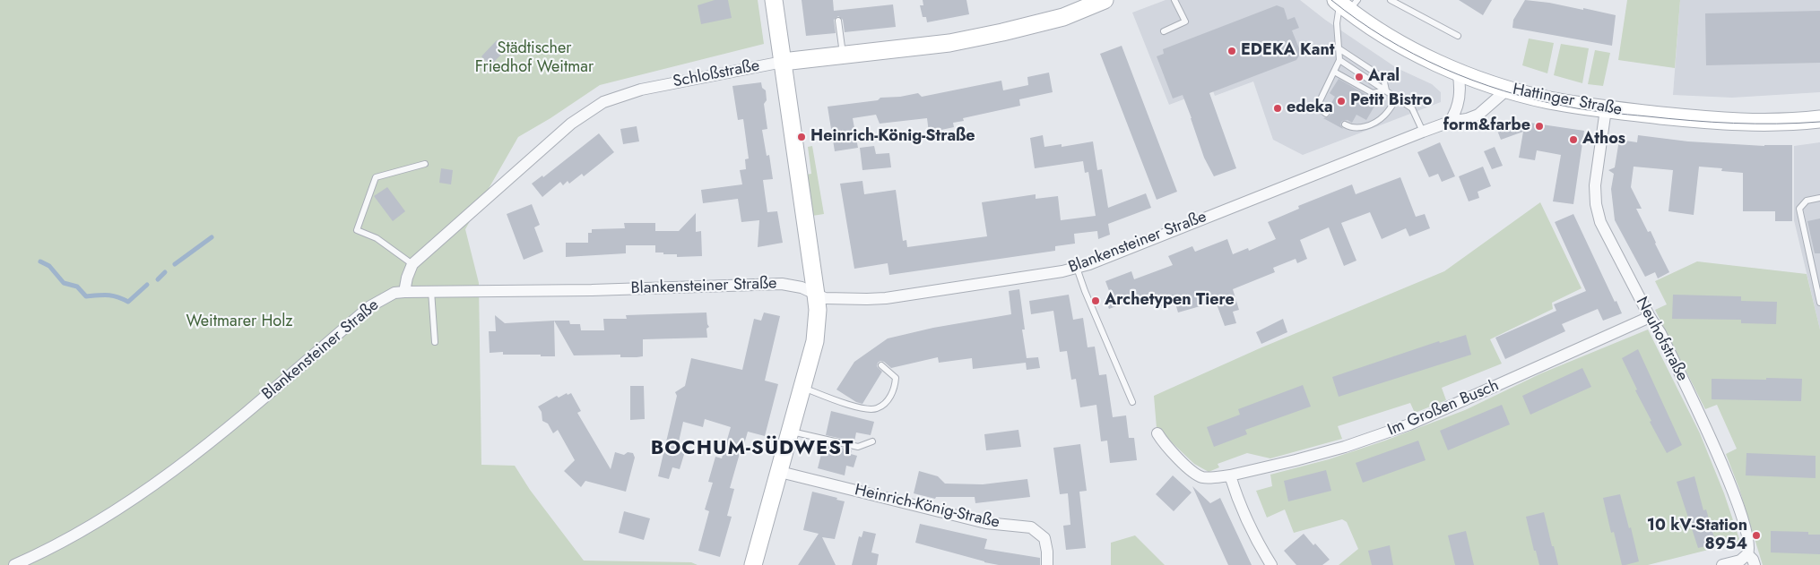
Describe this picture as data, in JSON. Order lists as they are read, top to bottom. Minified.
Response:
{"streets":{"main road":["Schloßstraße","Hattinger Straße"],"street":["Blankensteiner Straße","Neuhofstraße","Im Großen Busch","Heinrich-König-Straße"]},"crossings":[["Hattinger Straße","Blankensteiner Straße"],["Hattinger Straße","Neuhofstraße"],["Neuhofstraße","Im Großen Busch"]],"districts":["BOCHUM-SÜDWEST"],"parks":["Städtischer Friedhof Weitmar","Weitmarer Holz"],"places":["EDEKA Kant","Aral","Petit Bistro","edeka","form&farbe","Heinrich-König-Straße","Athos","Archetypen Tiere","10 kV-Station 8954"]}
